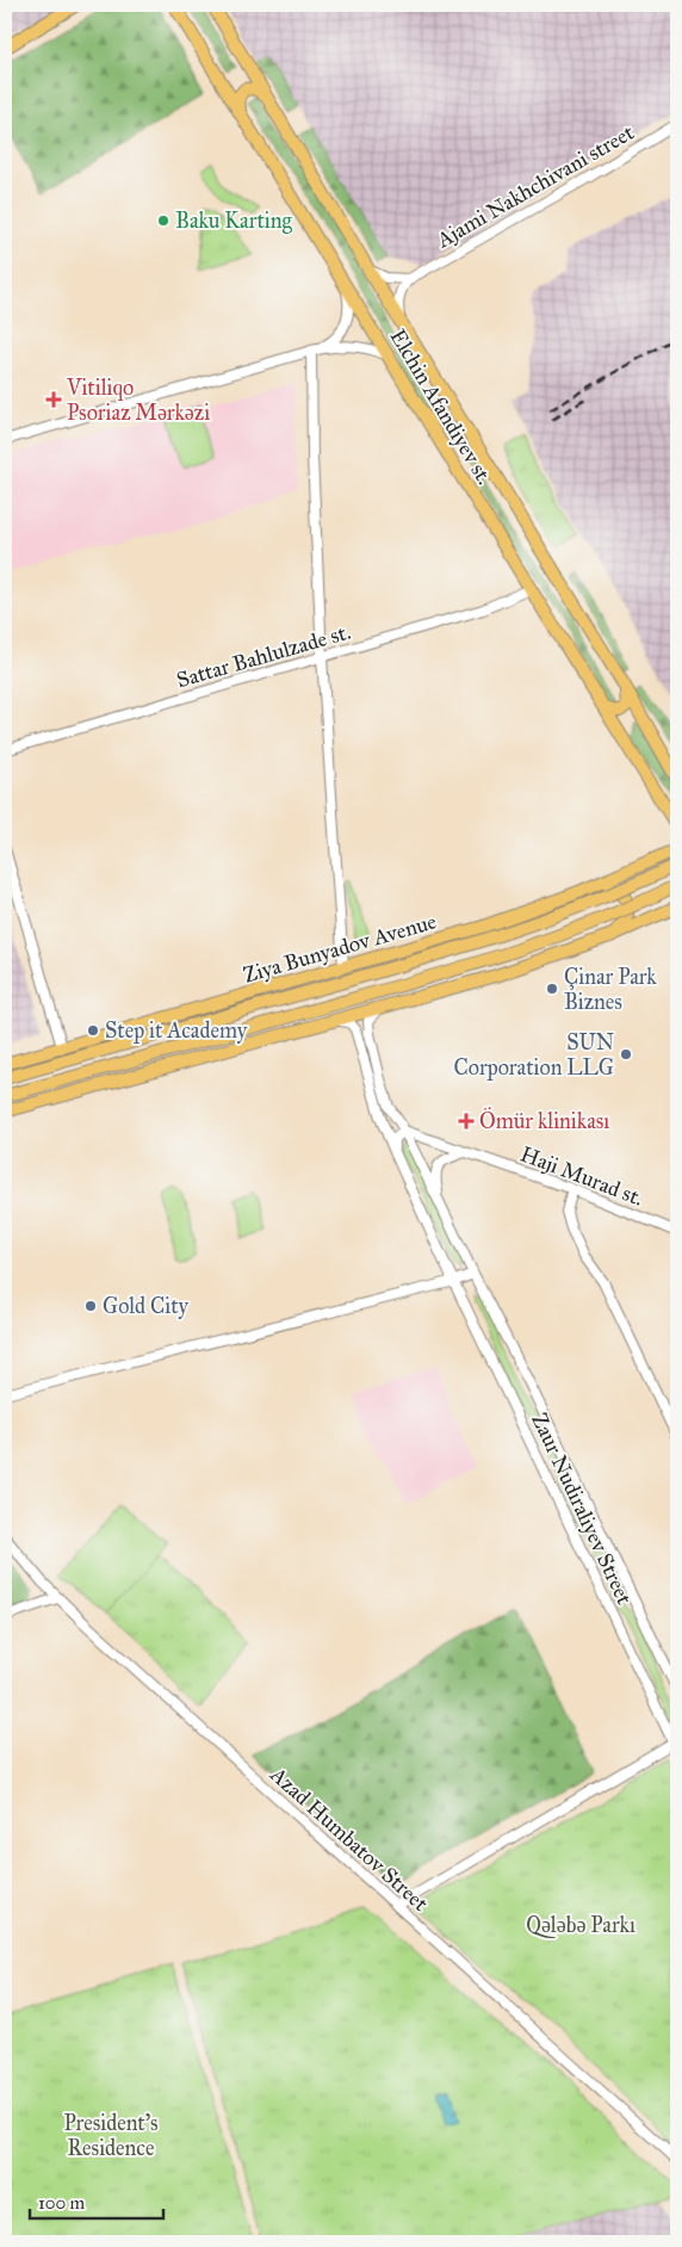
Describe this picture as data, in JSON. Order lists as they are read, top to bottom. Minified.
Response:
{"streets":{"main road":["Elchin Afandiyev st.","Ziya Bunyadov Avenue"],"street":["Ajami Nakhchivani street","Sattar Bahlulzade st.","Haji Murad st.","Zaur Nudiraliyev Street","Azad Humbatov Street"]},"crossings":[["Elchin Afandiyev st.","Sattar Bahlulzade st."],["Haji Murad st.","Zaur Nudiraliyev Street"]],"parks":["Qələbə Parkı","President's Residence"],"places":{"other":["Baku Karting","Çinar Park Biznes","Step it Academy","SUN Corporation LLG","Gold City"],"health":["Vitiliqo Psoriaz Mərkəzi","Ömür klinikası"]},"scale_bar":"100 m"}
